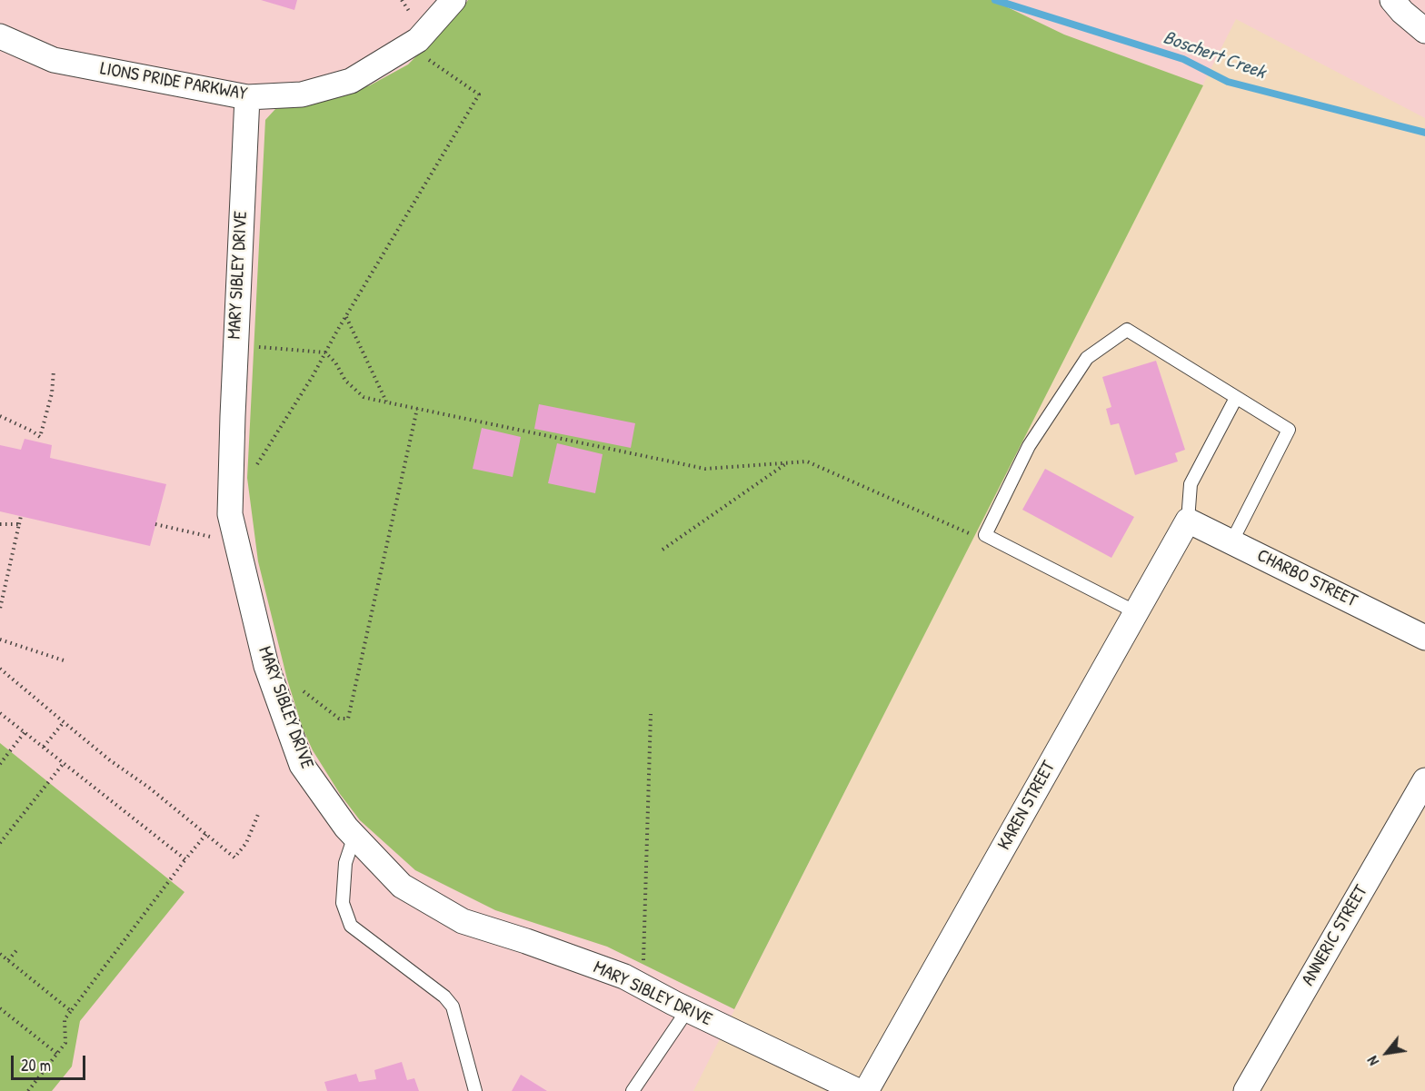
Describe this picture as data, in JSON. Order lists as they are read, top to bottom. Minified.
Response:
{"streets":{"street":["LIONS PRIDE PARKWAY","MARY SIBLEY DRIVE","CHARBO STREET","KAREN STREET","ANNERIC STREET"]},"crossings":[["LIONS PRIDE PARKWAY","MARY SIBLEY DRIVE"],["CHARBO STREET","KAREN STREET"]],"water":["Boschert Creek"],"scale_bar":"20 m","north":"bottom left"}
